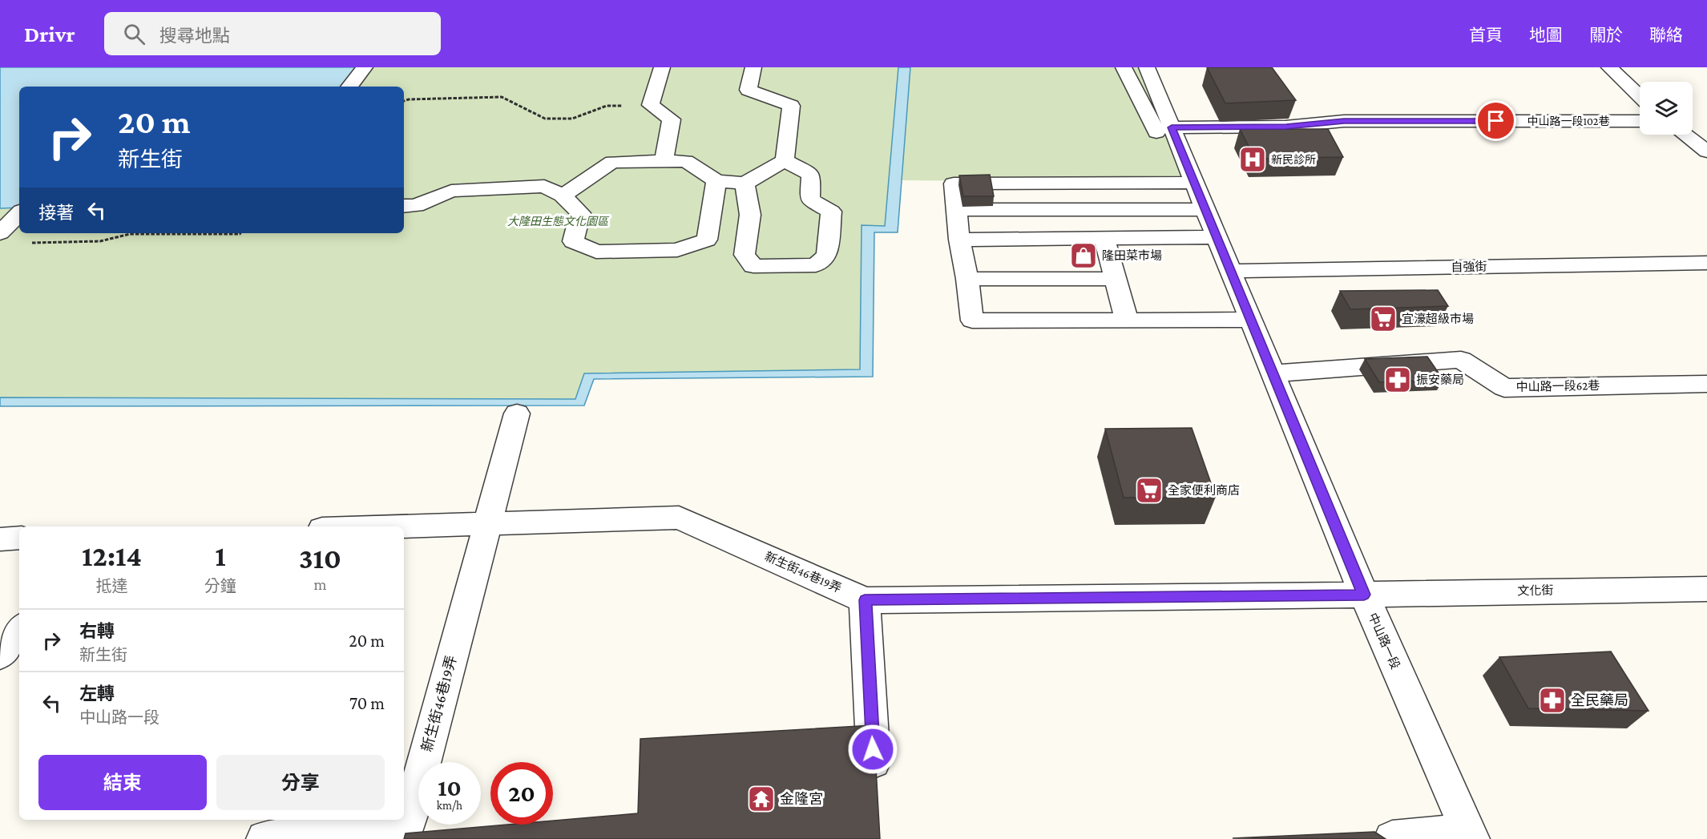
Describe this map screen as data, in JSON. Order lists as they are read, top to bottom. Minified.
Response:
{"streets":{"street":["中山路一段102巷","自強街","中山路一段62巷","新生街46巷19弄","文化街","中山路一段"]},"crossings":[["中山路一段102巷","中山路一段"],["自強街","中山路一段"],["中山路一段62巷","中山路一段"],["新生街46巷19弄","文化街"],["文化街","中山路一段"]],"parks":["大隆田生態文化園區"],"places":{"hospital":["新民診所"],"shop":["隆田菜市場"],"supermarket":["宜濠超級市場","全家便利商店"],"pharmacy":["振安藥局","全民藥局"],"temple":["金隆宮"]},"page":{"header":"Drivr","search":"搜尋地點","nav":["首頁","地圖","關於","聯絡"],"turn":["20 m","新生街"],"then":"接著","eta":["12:14","抵達","1","分鐘","310","m"],"list":[{"name":"右轉","note":"新生街","value":"20 m"},{"name":"左轉","note":"中山路一段","value":"70 m"}],"buttons":["結束","分享"],"speed":"10 km/h","limit":"20"}}
